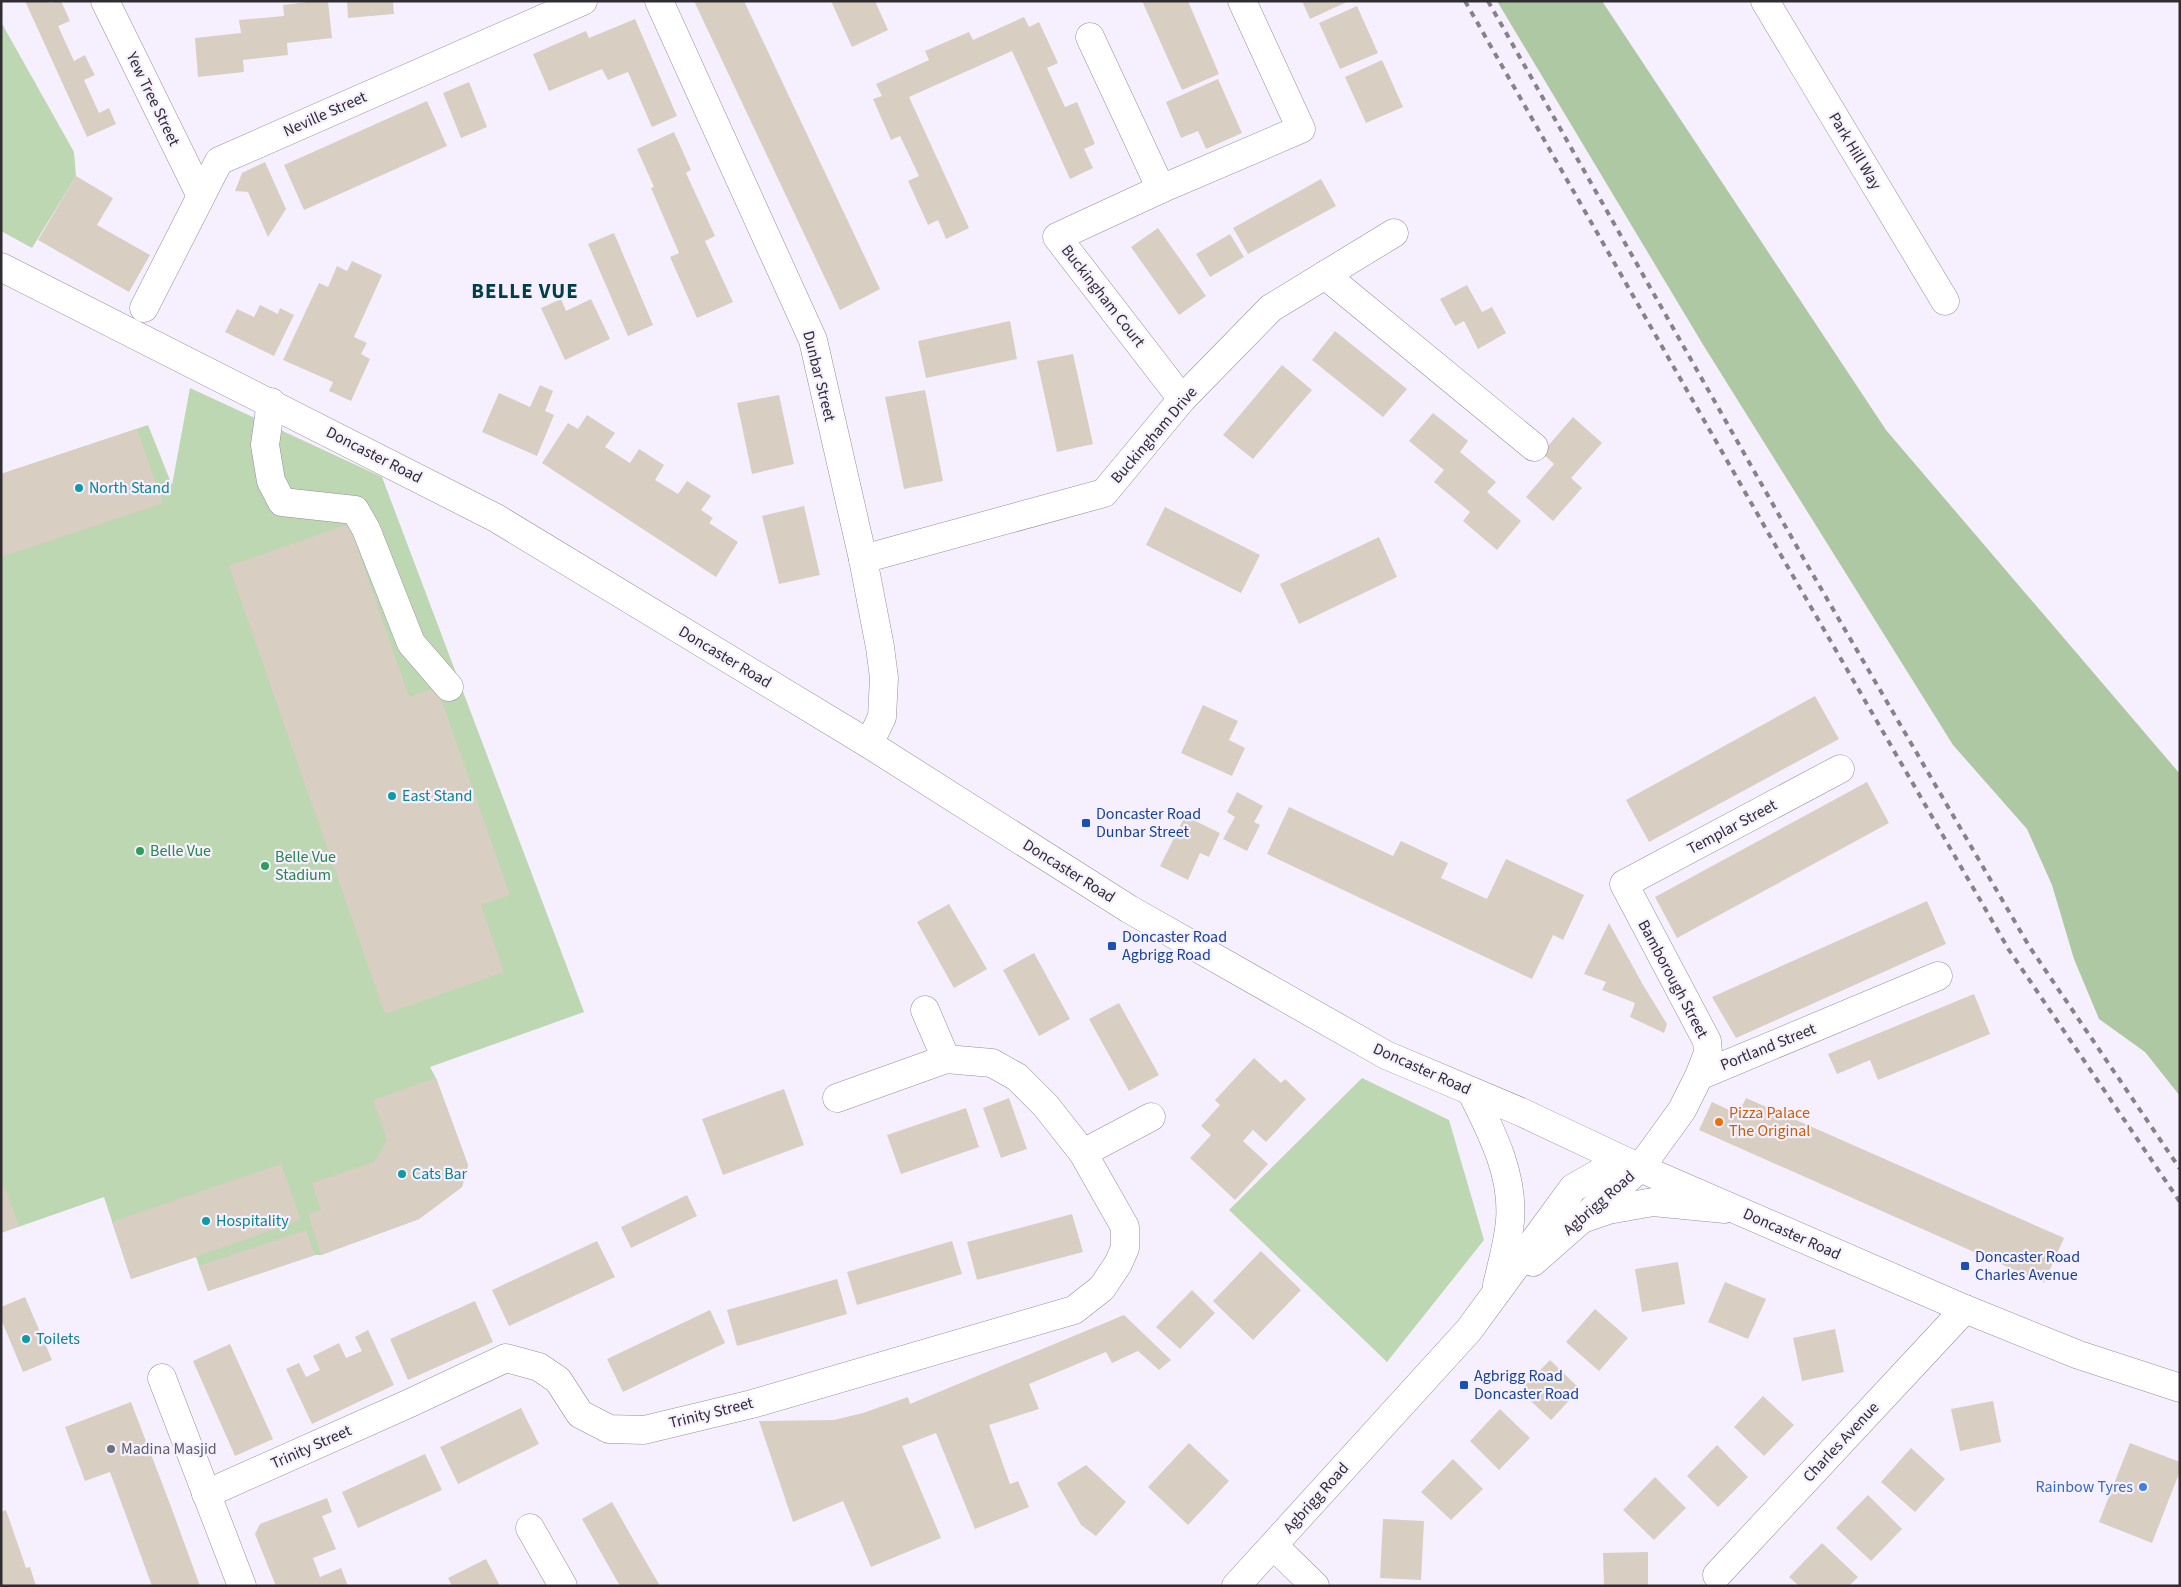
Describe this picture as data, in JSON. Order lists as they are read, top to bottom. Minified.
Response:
{"streets":{"main road":["Yew Tree Street","Neville Street","Park Hill Way","Buckingham Court","Dunbar Street","Buckingham Drive","Doncaster Road","Templar Street","Bamborough Street","Portland Street","Agbrigg Road","Trinity Street","Charles Avenue"]},"crossings":[["Yew Tree Street","Neville Street"],["Buckingham Court","Buckingham Drive"],["Dunbar Street","Buckingham Drive"],["Dunbar Street","Doncaster Road"],["Doncaster Road","Agbrigg Road"],["Doncaster Road","Charles Avenue"],["Templar Street","Bamborough Street"],["Bamborough Street","Portland Street"]],"districts":["BELLE VUE"],"places":{"other":["North Stand","East Stand","Belle Vue","Belle Vue Stadium","Pizza Palace The Original","Cats Bar","Hospitality","Toilets","Madina Masjid","Rainbow Tyres"],"transit":["Doncaster Road Dunbar Street","Doncaster Road Agbrigg Road","Doncaster Road Charles Avenue","Agbrigg Road Doncaster Road"]}}
